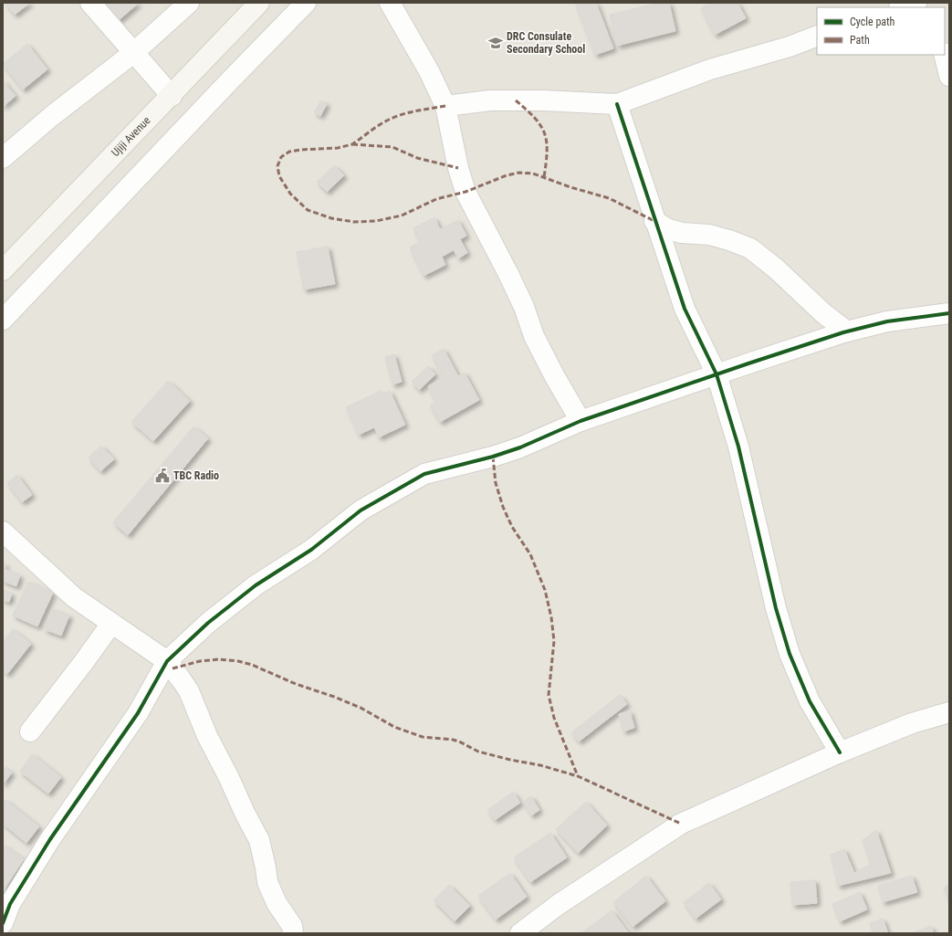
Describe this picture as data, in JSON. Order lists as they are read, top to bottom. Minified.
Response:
{"streets":{"street":["Ujiji Avenue"]},"places":{"school or university":["DRC Consulate Secondary School"],"public building":["TBC Radio"]},"legend":["Cycle path","Path"]}
